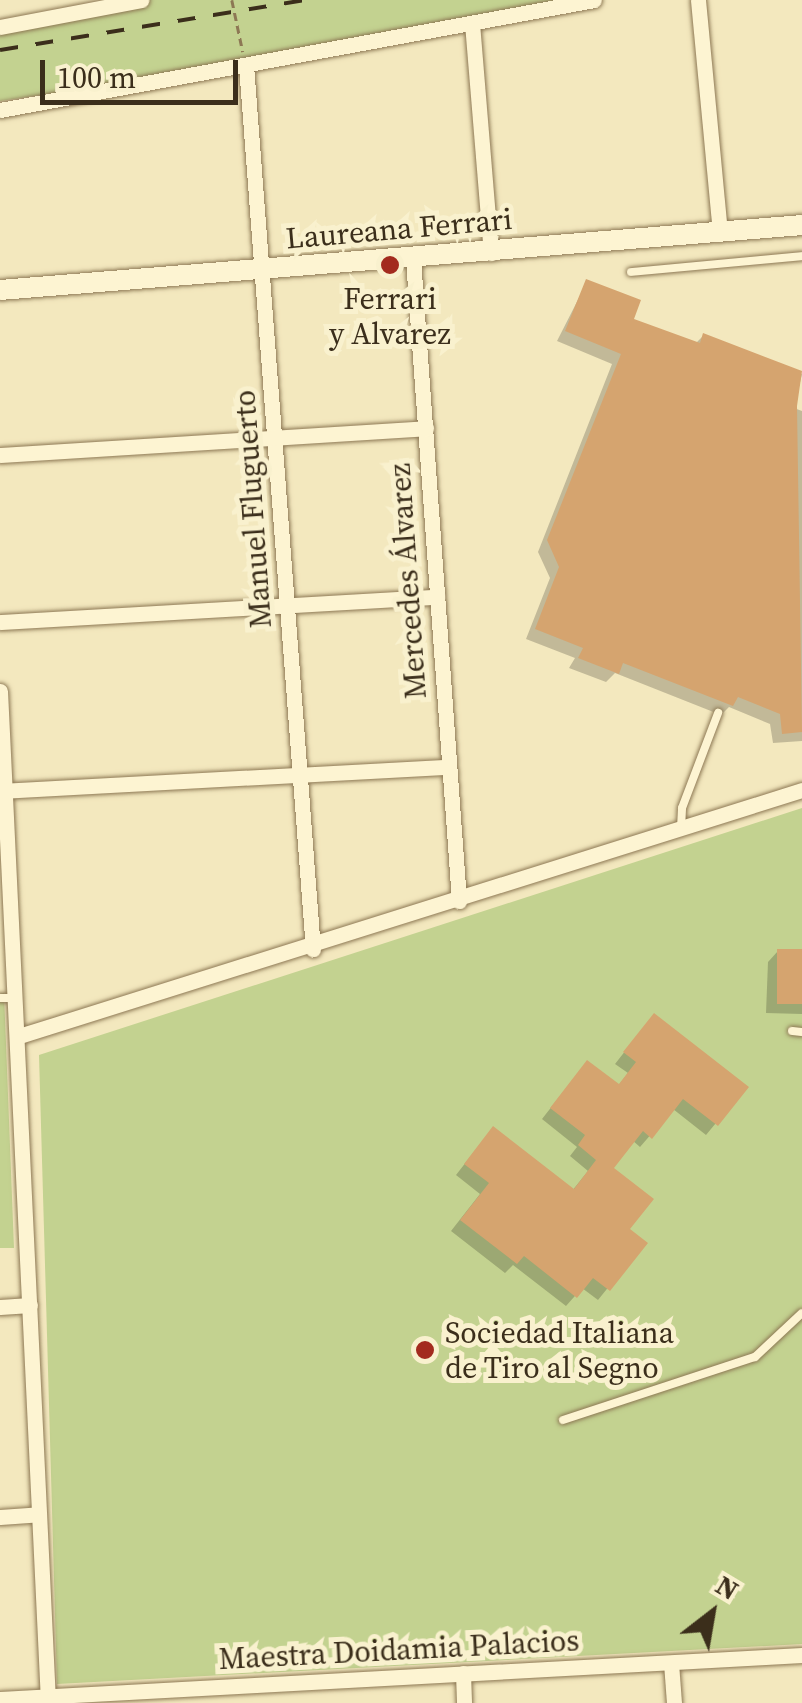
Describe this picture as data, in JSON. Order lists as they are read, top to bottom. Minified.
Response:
{"streets":{"street":["Laureana Ferrari","Manuel Fluguerto","Mercedes Álvarez","Maestra Doidamia Palacios"]},"crossings":[["Laureana Ferrari","Manuel Fluguerto"],["Laureana Ferrari","Mercedes Álvarez"]],"places":["Ferrari y Alvarez","Sociedad Italiana de Tiro al Segno"],"scale_bar":"100 m","north":"top right"}
